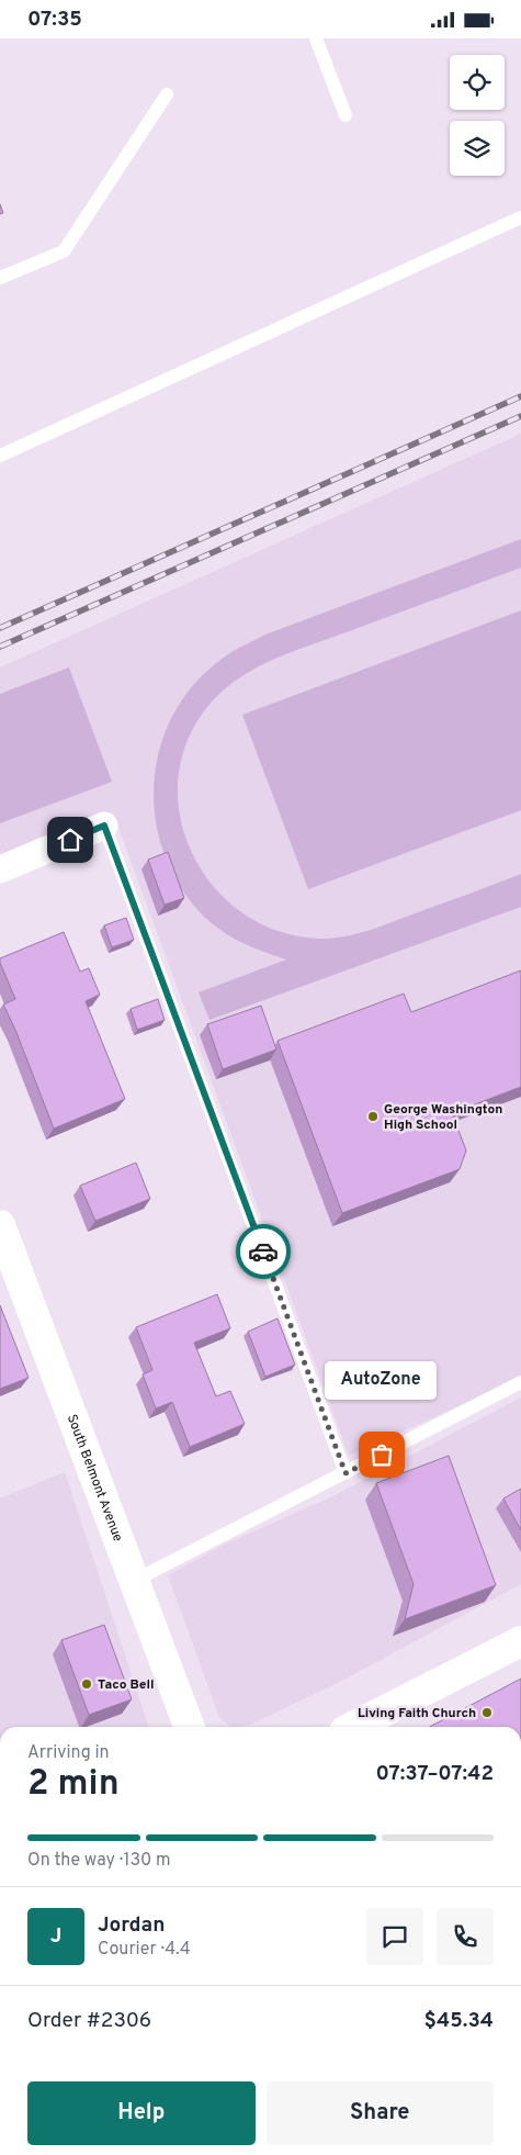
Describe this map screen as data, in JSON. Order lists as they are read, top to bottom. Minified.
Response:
{"streets":{"main road":["South Belmont Avenue"]},"places":["George Washington High School","AutoZone","Taco Bell","Living Faith Church"],"page":{"status":"07:35","bubble":"AutoZone","heading":["2 min","Arriving in","07:37–07:42"],"panel":["Jordan","Courier · 4.4","Order #2306","$45.34"],"bar":"On the way · 130 m","round":"J","buttons":["Help","Share"]}}
